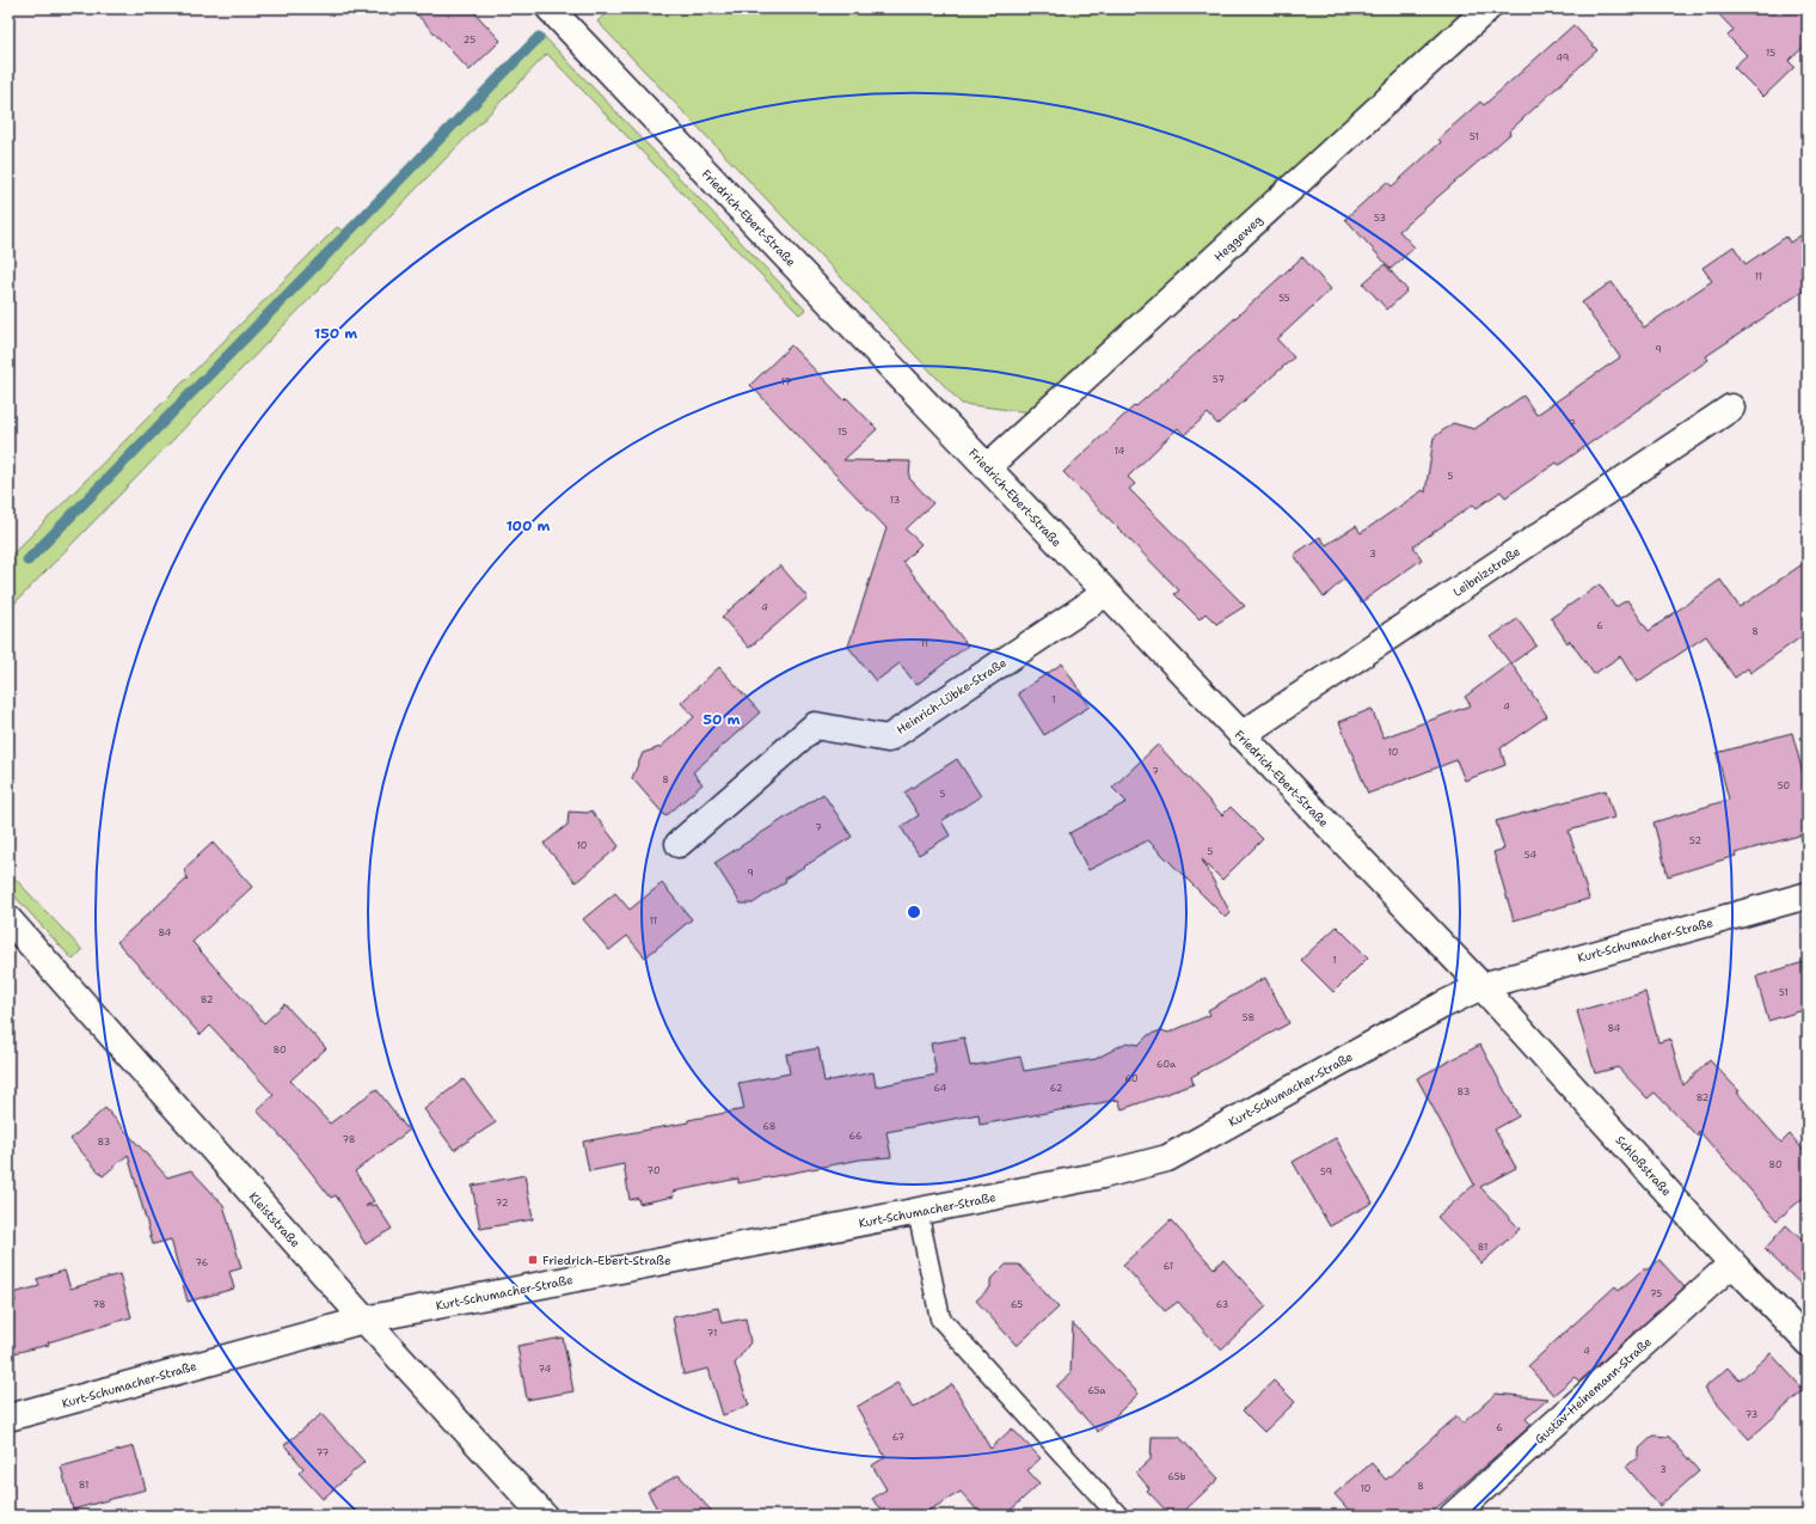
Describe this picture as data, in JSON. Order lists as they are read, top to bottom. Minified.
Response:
{"streets":{"street":["Friedrich-Ebert-Straße","Heggeweg","Leibnizstraße","Heinrich-Lübke-Straße","Kurt-Schumacher-Straße","Schloßstraße","Kleiststraße","Gustav-Heinemann-Straße"]},"crossings":[["Friedrich-Ebert-Straße","Heggeweg"],["Friedrich-Ebert-Straße","Leibnizstraße"],["Friedrich-Ebert-Straße","Heinrich-Lübke-Straße"],["Friedrich-Ebert-Straße","Kurt-Schumacher-Straße"],["Friedrich-Ebert-Straße","Schloßstraße"],["Kurt-Schumacher-Straße","Schloßstraße"],["Kurt-Schumacher-Straße","Kleiststraße"],["Schloßstraße","Gustav-Heinemann-Straße"]],"places":{"transit":["Friedrich-Ebert-Straße"]},"house_numbers":["25","15","49","51","53","11","55","9","57","17","7","15","14","5","13","3","4","6","8","11","1","4","10","7","8","50","5","7","52","10","5","54","9","11","84","1","51","82","58","84","80","60a","60","64","62","83","82","68","66","78","83","80","70","59","72","81","76","61","75","78","65","63","71","4","74","65a","73","6","67","77","3","65b","81","8","10"],"rings":["150 m","100 m","50 m"]}
